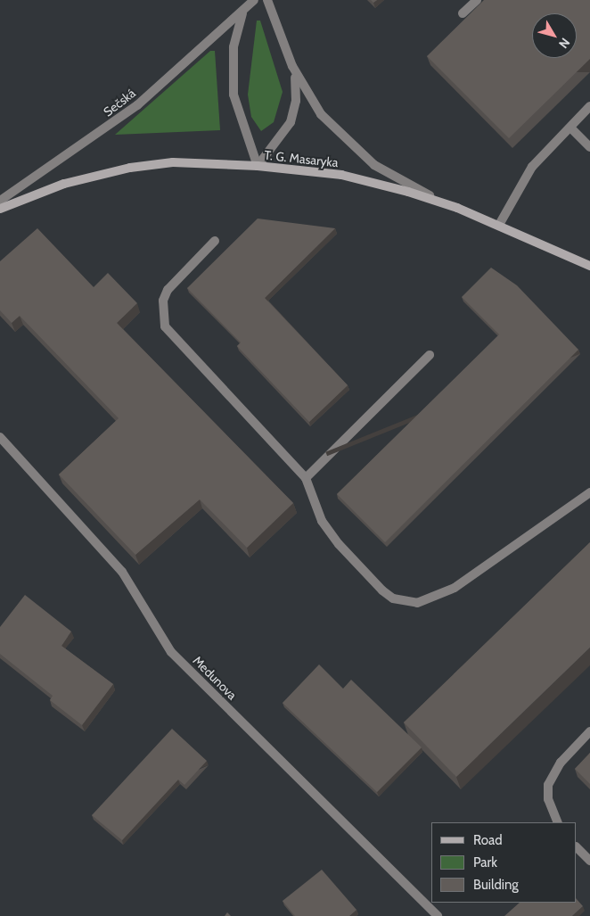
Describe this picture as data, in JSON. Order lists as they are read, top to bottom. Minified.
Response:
{"streets":{"main road":["T. G. Masaryka"],"street":["Sečská","Medunova"]},"legend":["Road","Park","Building"],"north":"bottom right"}
